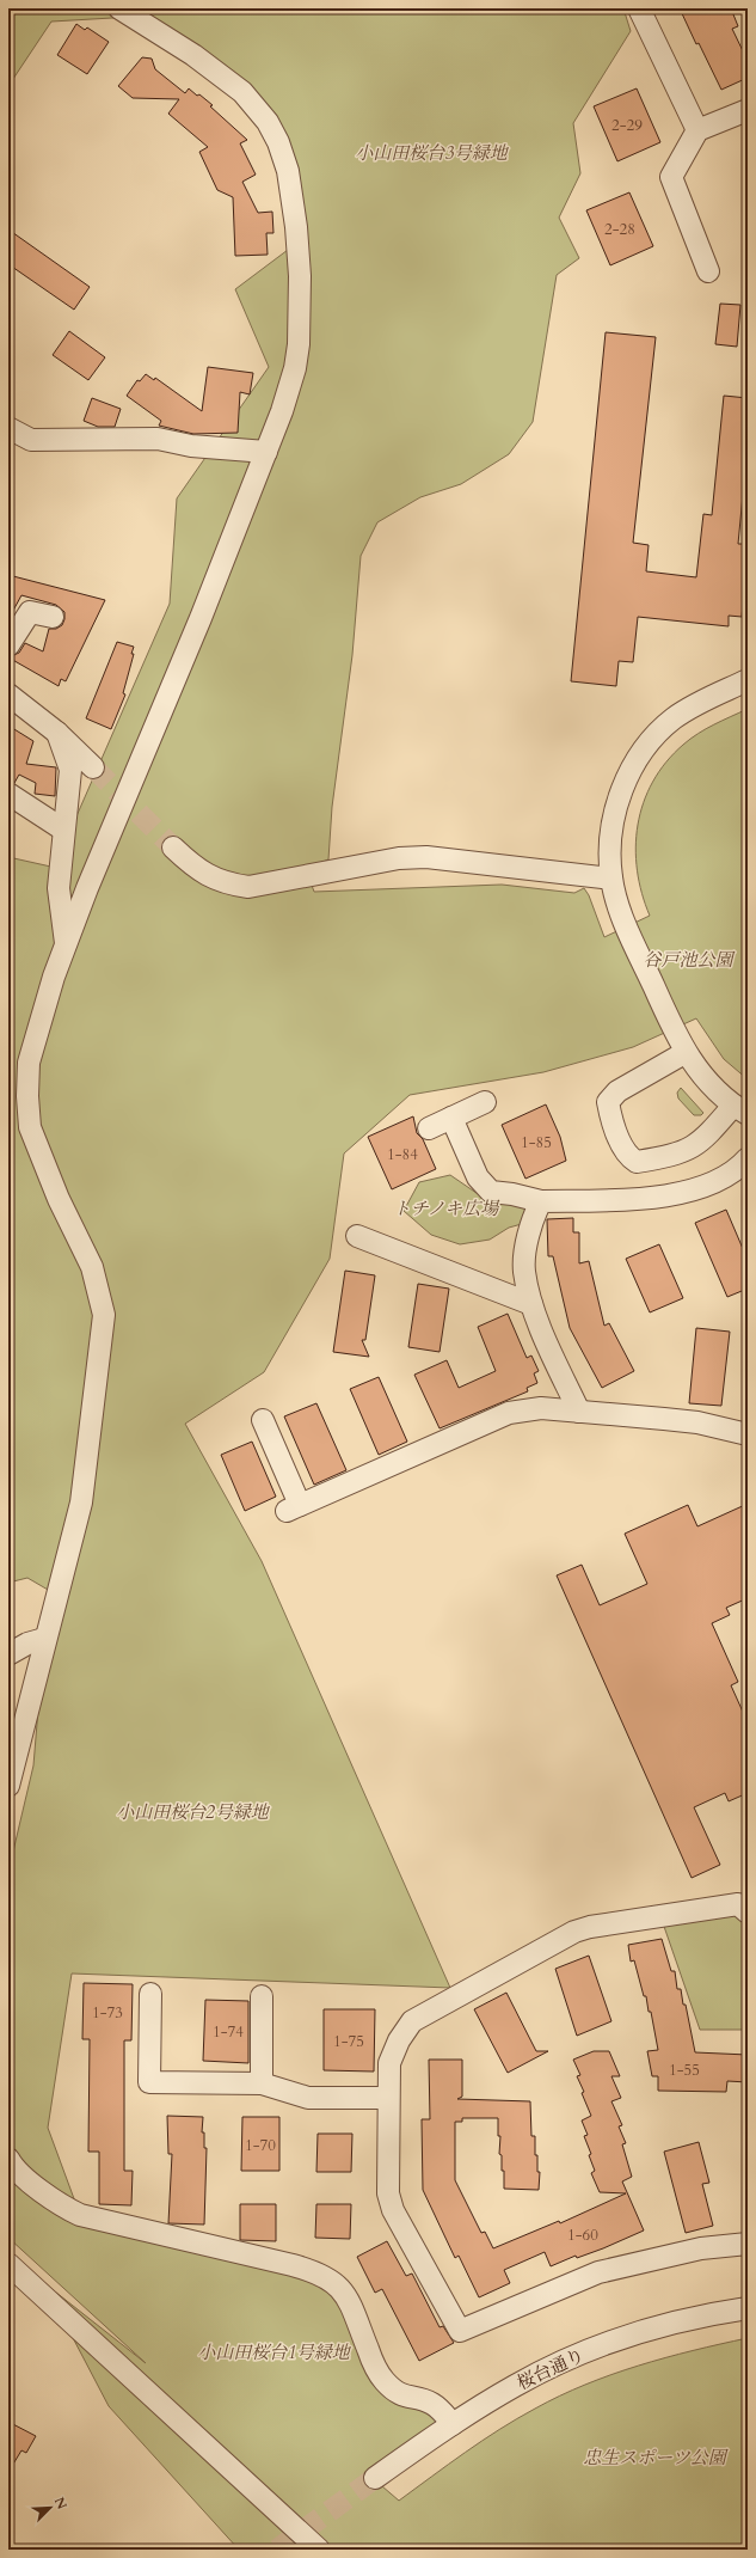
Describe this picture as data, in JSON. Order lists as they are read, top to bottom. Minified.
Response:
{"streets":{"street":["桜台通り"]},"parks":["小山田桜台3号緑地","谷戸池公園","トチノキ広場","小山田桜台2号緑地","小山田桜台1号緑地","忠生スポーツ公園"],"house_numbers":["2-29","2-28","1-85","1-84","1-73","1-74","1-75","1-55","1-70","1-60"],"north":"top right"}
